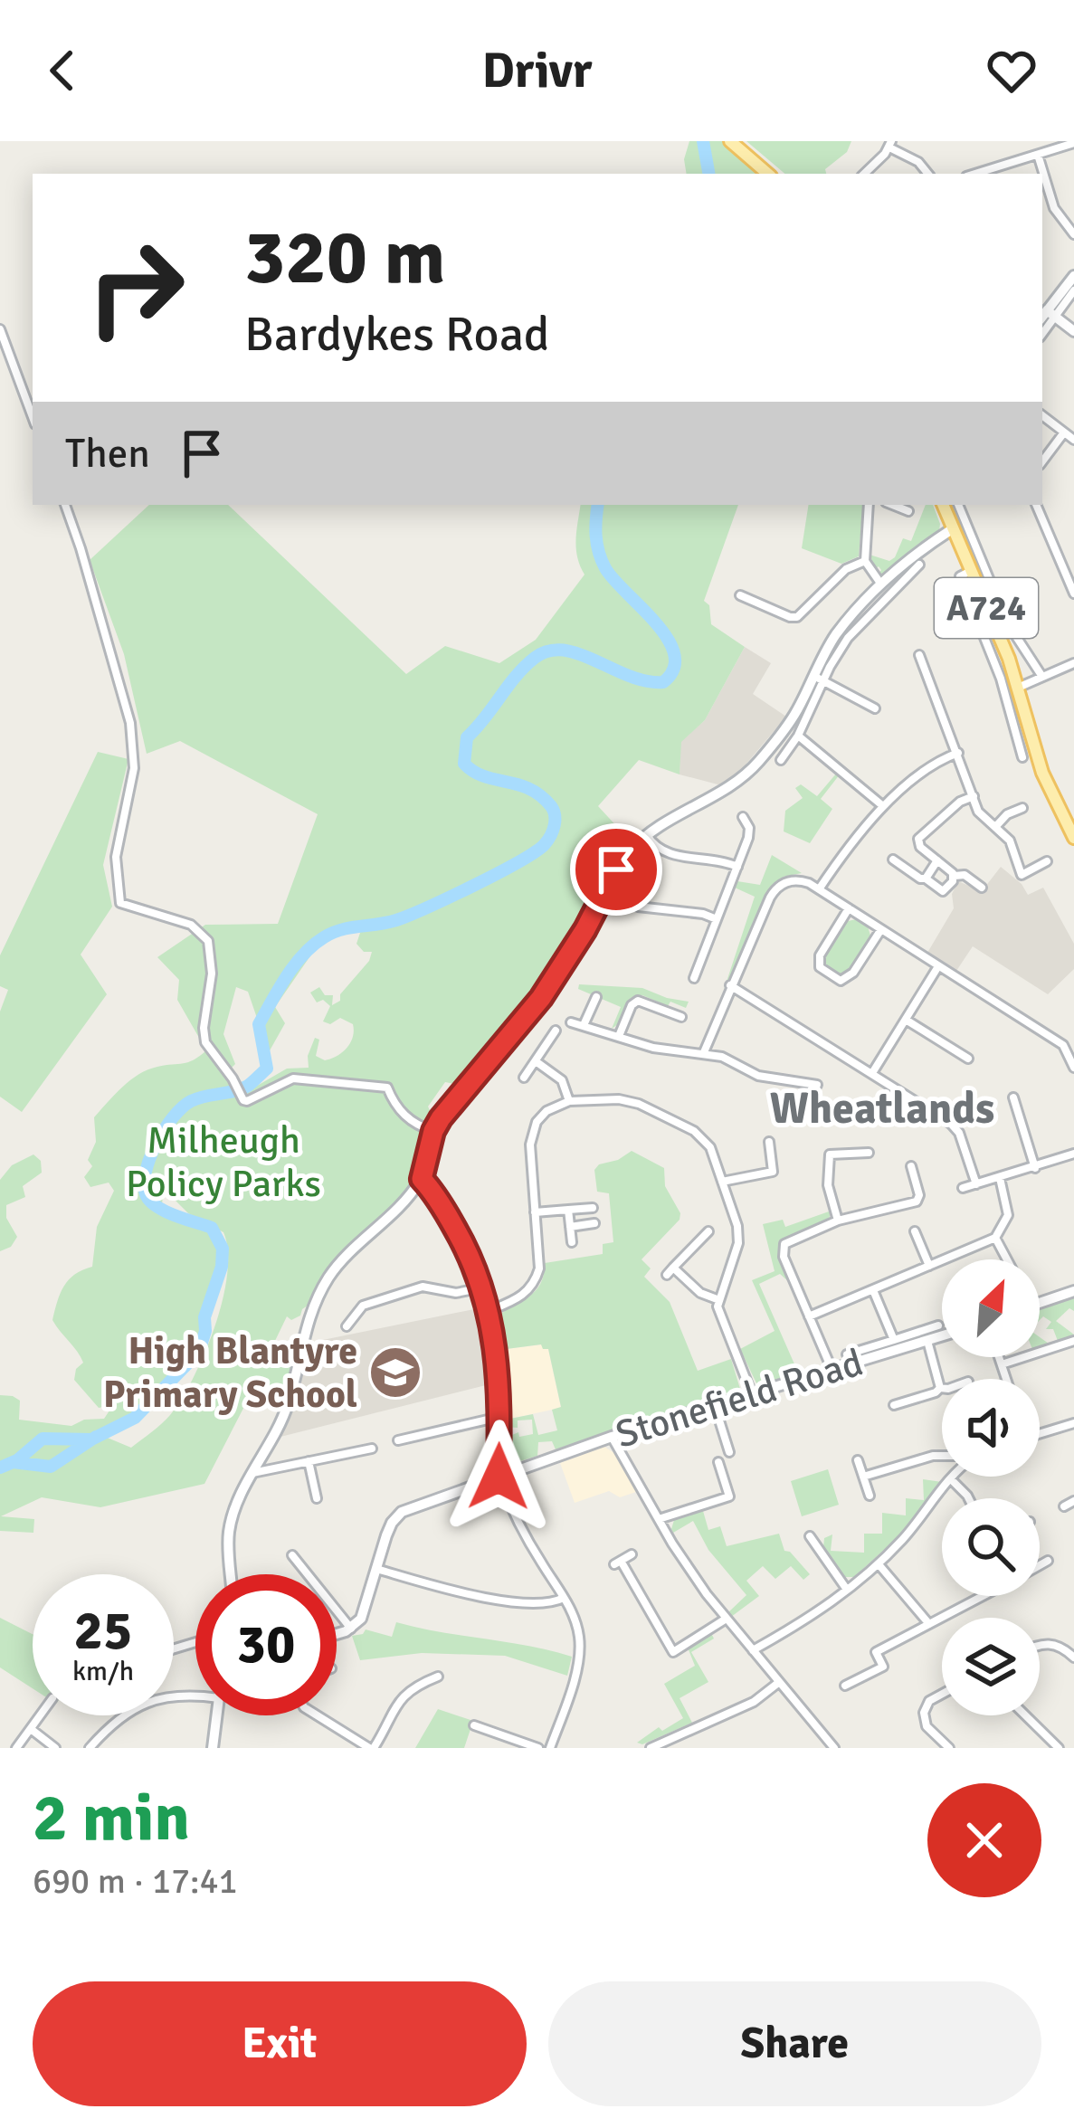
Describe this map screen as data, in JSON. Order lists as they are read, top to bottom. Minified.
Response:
{"streets":{"main road":["A724","Stonefield Road"]},"districts":["Wheatlands"],"parks":["Milheugh Policy Parks"],"places":{"school or university":["High Blantyre Primary School"]},"north":"top right","page":{"header":"Drivr","turn":["320 m","Bardykes Road"],"then":"Then","speed":"25 km/h","limit":"30","heading":["2 min","690 m · 17:41"],"buttons":["Exit","Share"]}}
